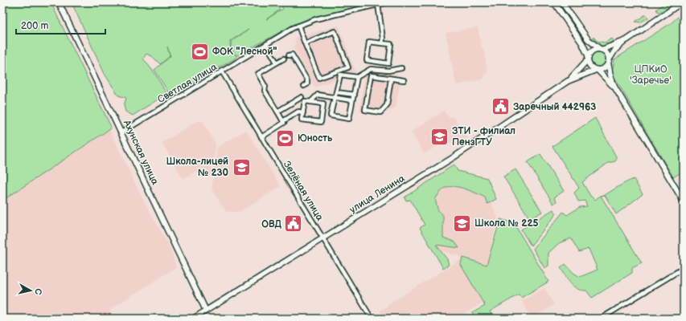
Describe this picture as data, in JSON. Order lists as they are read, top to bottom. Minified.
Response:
{"streets":{"main road":["Ахунская улица","улица Ленина"],"street":["Светлая улица","Зелёная улица"]},"crossings":[["Светлая улица","Ахунская улица"],["Светлая улица","Зелёная улица"],["Ахунская улица","улица Ленина"],["Зелёная улица","улица Ленина"]],"parks":["ЦПКиО 'Заречье'"],"places":{"sports":["ФОК \"Лесной\"","Юность"],"public building":["Заречный 442963","ОВД"],"school or university":["ЗТИ - филиал ПензГТУ","Школа-лицей № 230","Школа № 225"]},"scale_bar":"200 m","north":"right"}
